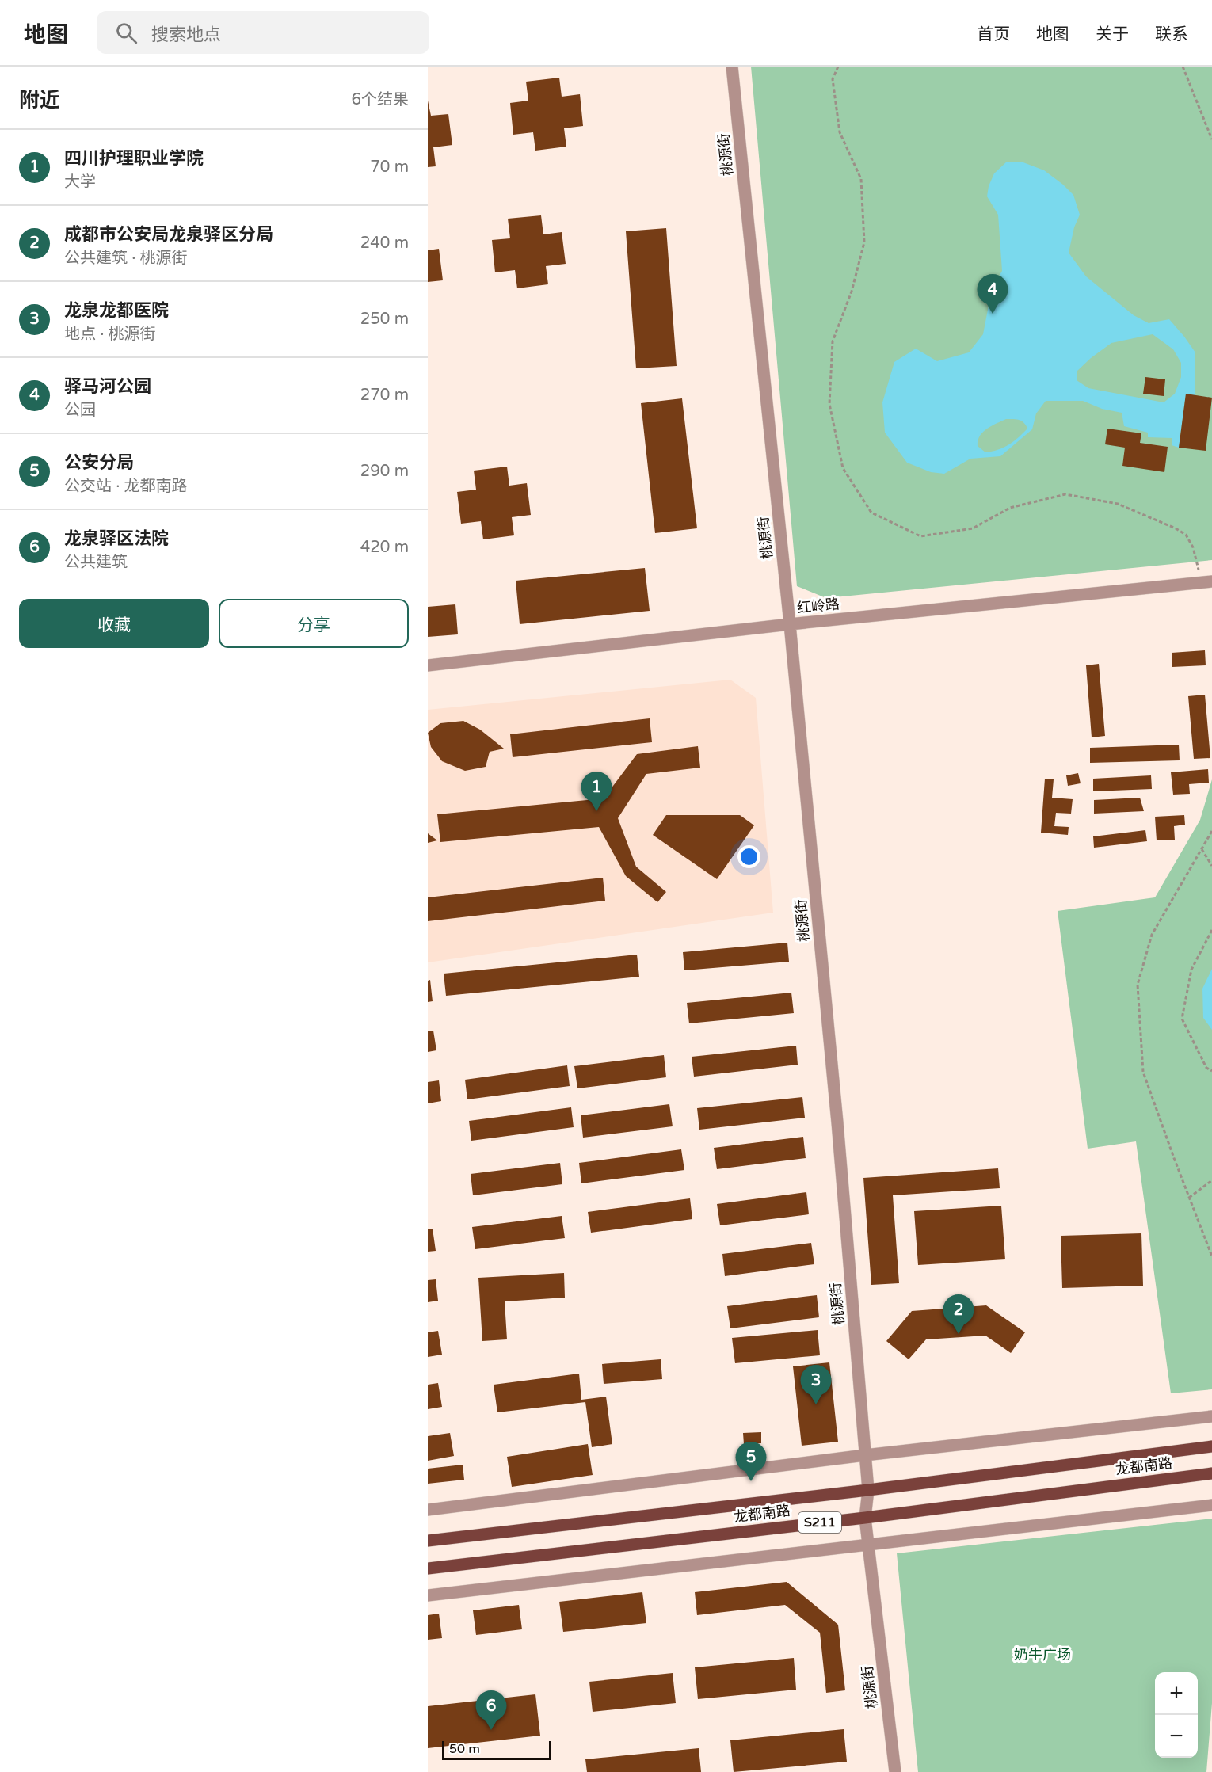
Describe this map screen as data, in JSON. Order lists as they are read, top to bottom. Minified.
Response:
{"streets":{"main road":["龙都南路","S211"],"street":["桃源街","红岭路"]},"crossings":[["桃源街","红岭路"],["桃源街","龙都南路"]],"parks":["奶牛广场"],"scale_bar":"50 m","page":{"header":"地图","search":"搜索地点","nav":["首页","地图","关于","联系"],"heading":["附近","6个结果"],"list":[{"mark":"1","name":"四川护理职业学院","note":"大学","value":"70 m"},{"mark":"2","name":"成都市公安局龙泉驿区分局","note":"公共建筑 · 桃源街","value":"240 m"},{"mark":"3","name":"龙泉龙都医院","note":"地点 · 桃源街","value":"250 m"},{"mark":"4","name":"驿马河公园","note":"公园","value":"270 m"},{"mark":"5","name":"公安分局","note":"公交站 · 龙都南路","value":"290 m"},{"mark":"6","name":"龙泉驿区法院","note":"公共建筑","value":"420 m"}],"pins":["4","1","2","3","5","6"],"buttons":["收藏","分享"],"map_buttons":["+","−"],"scale":"50 m"}}
